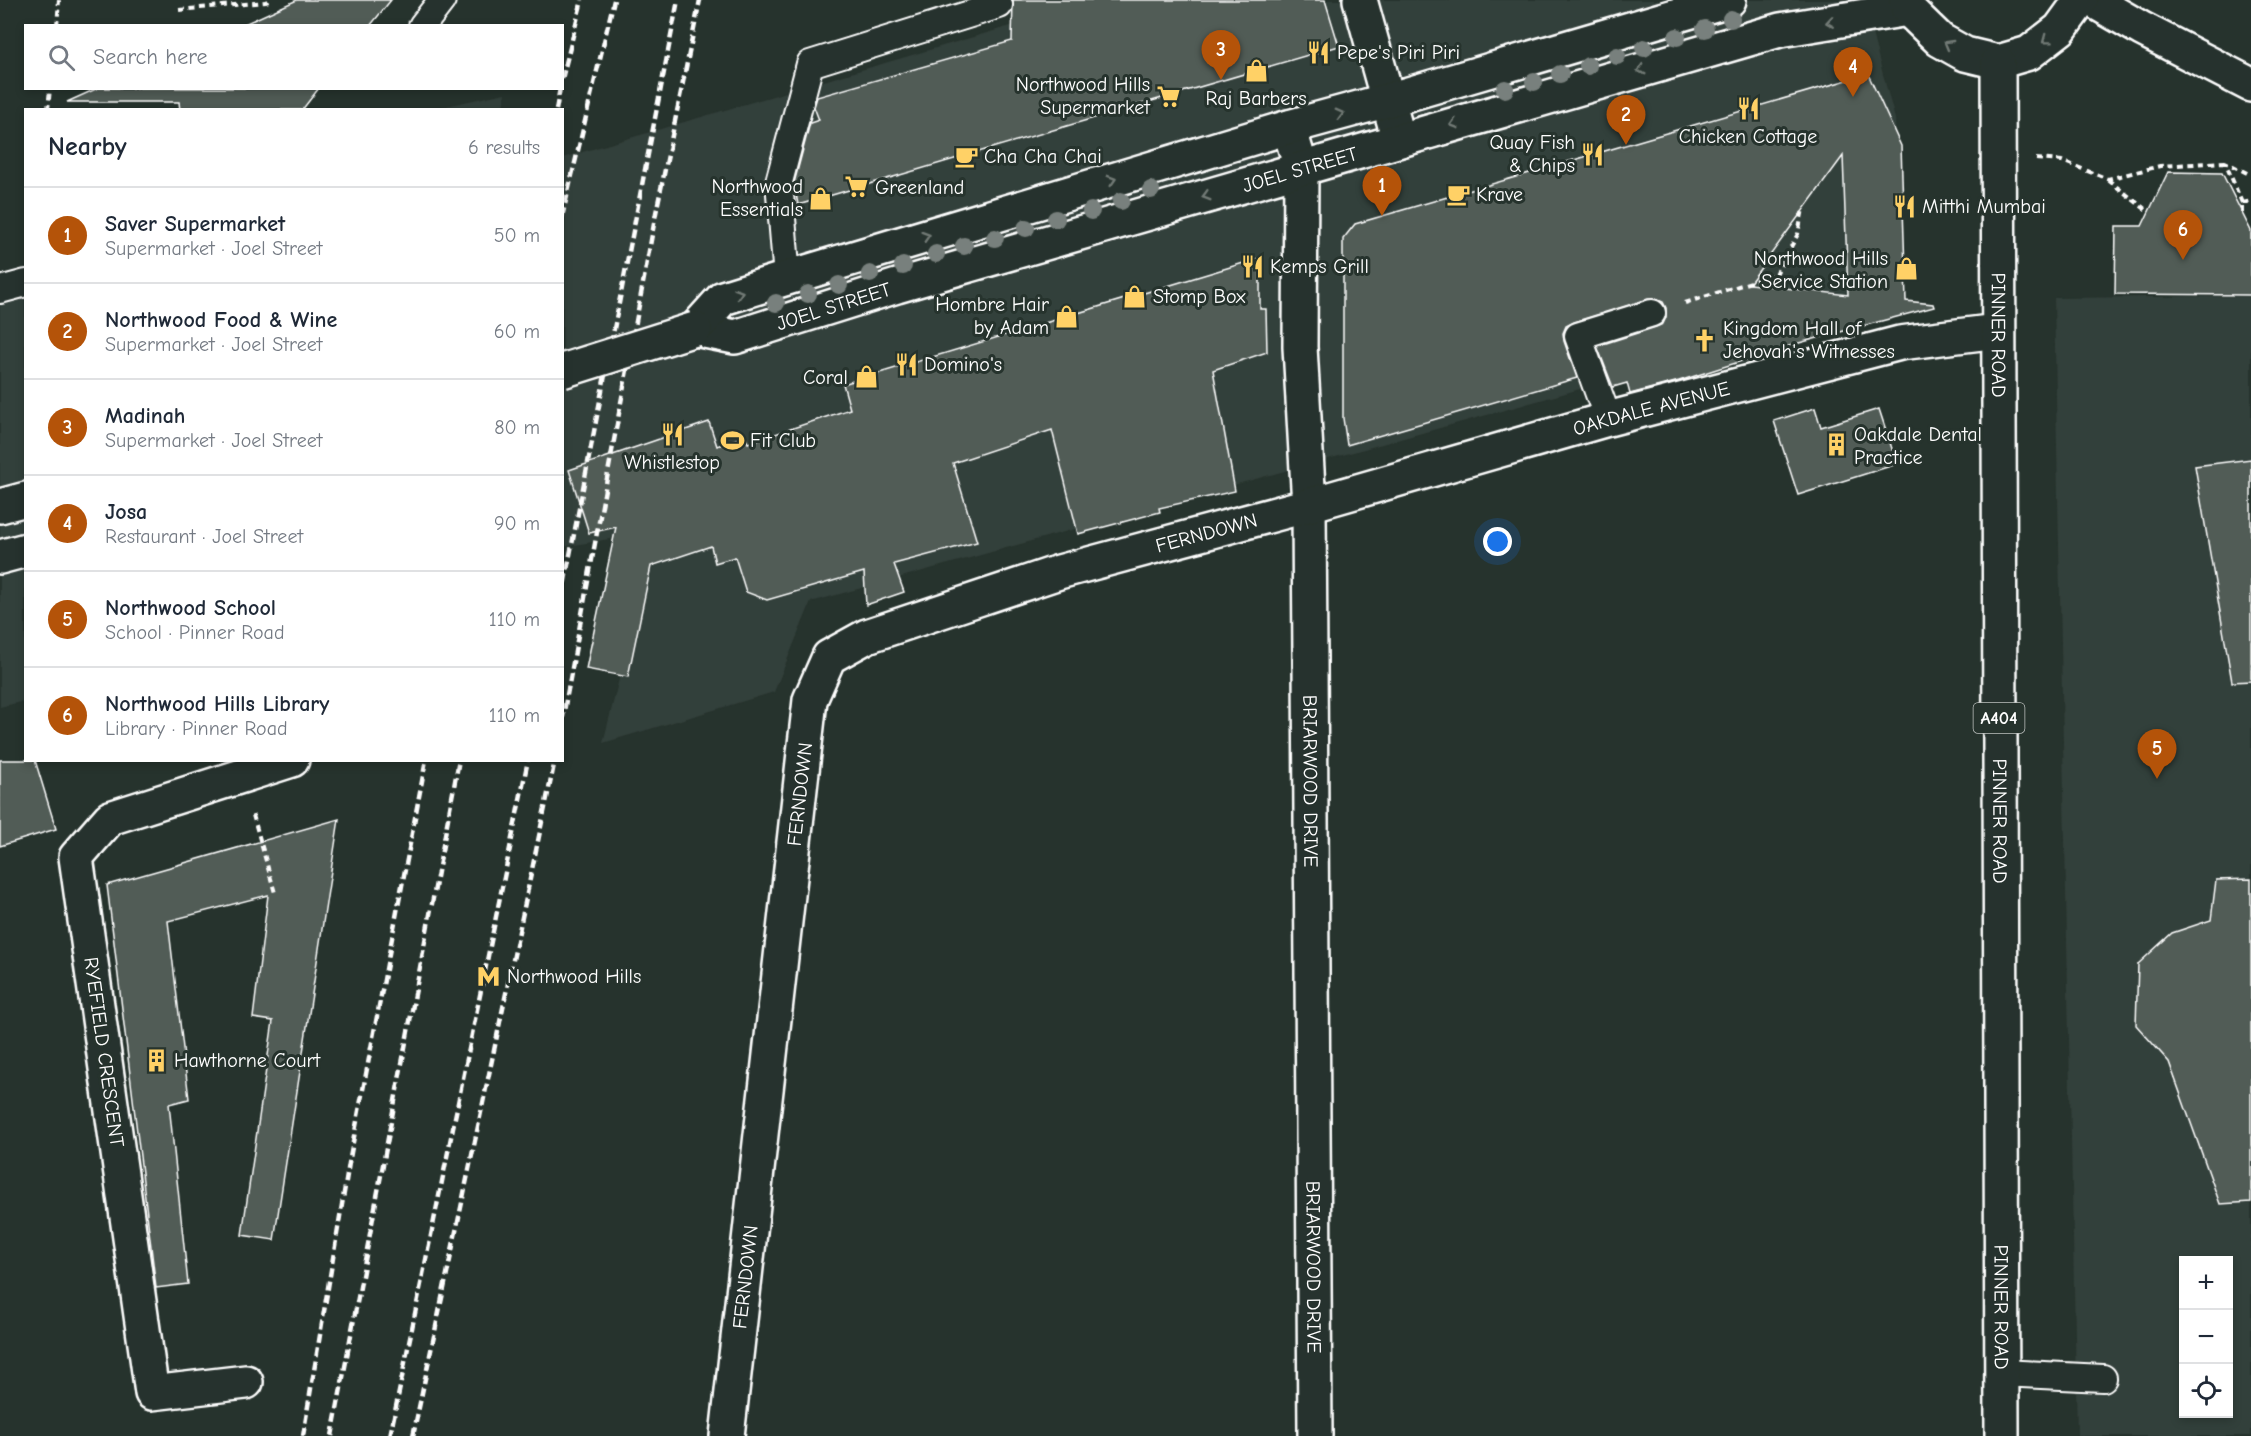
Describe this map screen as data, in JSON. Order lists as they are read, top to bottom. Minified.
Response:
{"streets":{"street":["JOEL STREET","PINNER ROAD","OAKDALE AVENUE","FERNDOWN","A404","BRIARWOOD DRIVE","RYEFIELD CRESCENT"]},"crossings":[["JOEL STREET","BRIARWOOD DRIVE"],["PINNER ROAD","OAKDALE AVENUE"],["OAKDALE AVENUE","FERNDOWN"],["OAKDALE AVENUE","BRIARWOOD DRIVE"],["FERNDOWN","BRIARWOOD DRIVE"]],"places":{"restaurant":["Pepe's Piri Piri","Chicken Cottage","Quay Fish & Chips","Mitthi Mumbai","Kemps Grill","Domino's","Whistlestop"],"shop":["Raj Barbers","Northwood Essentials","Northwood Hills Service Station","Stomp Box","Hombre Hair by Adam","Coral"],"supermarket":["Northwood Hills Supermarket","Greenland"],"cafe":["Cha Cha Chai","Krave"],"church":["Kingdom Hall of Jehovah's Witnesses"],"sports":["Fit Club"],"building":["Oakdale Dental Practice","Hawthorne Court"],"metro station":["Northwood Hills"]},"page":{"search":"Search here","pins":["3","4","2","1","6","5"],"heading":["Nearby","6 results"],"list":[{"mark":"1","name":"Saver Supermarket","note":"Supermarket · Joel Street","value":"50 m"},{"mark":"2","name":"Northwood Food & Wine","note":"Supermarket · Joel Street","value":"60 m"},{"mark":"3","name":"Madinah","note":"Supermarket · Joel Street","value":"80 m"},{"mark":"4","name":"Josa","note":"Restaurant · Joel Street","value":"90 m"},{"mark":"5","name":"Northwood School","note":"School · Pinner Road","value":"110 m"},{"mark":"6","name":"Northwood Hills Library","note":"Library · Pinner Road","value":"110 m"}],"map_buttons":["+","−"]}}
